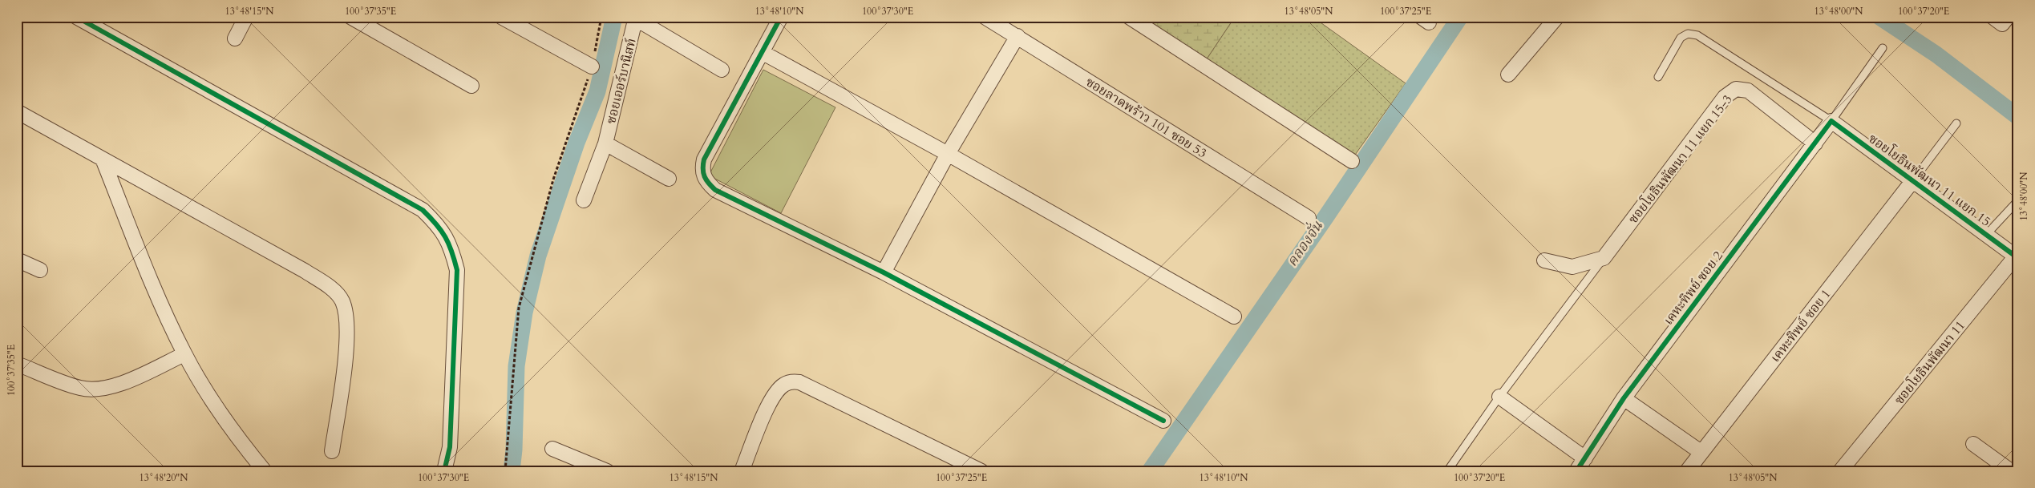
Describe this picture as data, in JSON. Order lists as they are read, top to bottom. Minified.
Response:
{"streets":{"street":["ซอยเออร์บานิสท์","ซอยลาดพร้าว 101 ซอย 53","ซอยโยธินพัฒนา 11 แยก 15-3","ซอยโยธินพัฒนา 11 แยก 15","เคหะทิพย์ ซอย 2","เคหะทิพย์ ซอย 1","ซอยโยธินพัฒนา 11"]},"crossings":[["ซอยโยธินพัฒนา 11 แยก 15-3","เคหะทิพย์ ซอย 2"],["ซอยโยธินพัฒนา 11 แยก 15","เคหะทิพย์ ซอย 2"],["ซอยโยธินพัฒนา 11 แยก 15","เคหะทิพย์ ซอย 1"],["ซอยโยธินพัฒนา 11 แยก 15","ซอยโยธินพัฒนา 11"]],"water":["คลองจั่น"],"coordinates":["13°48'15\"N","100°37'35\"E","13°48'10\"N","100°37'30\"E","13°48'05\"N","100°37'25\"E","13°48'00\"N","100°37'20\"E","13°48'20\"N"]}
